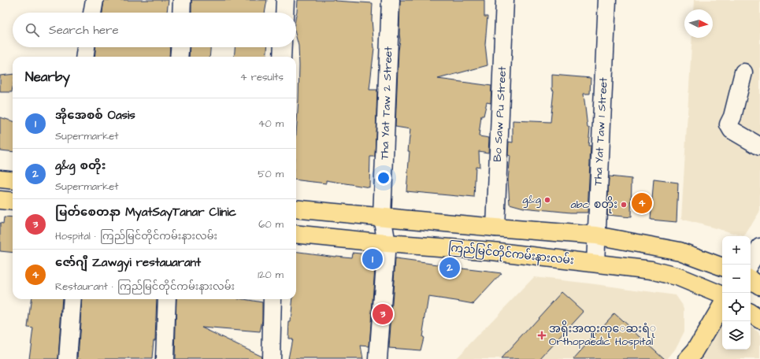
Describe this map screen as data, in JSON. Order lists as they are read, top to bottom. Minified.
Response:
{"streets":{"main road":["ကြည်မြင်တိုင်ကမ်းနားလမ်း"],"street":["Tha Yat Taw 2 Street","Bo Saw Pu Street","Tha Yat Taw 1 Street"]},"crossings":[["Tha Yat Taw 2 Street","ကြည်မြင်တိုင်ကမ်းနားလမ်း"],["Tha Yat Taw 1 Street","ကြည်မြင်တိုင်ကမ်းနားလမ်း"]],"places":{"other":["g&g","abc စတိုး"],"health":["အရိုးအထူးကုေဆးရံု Orthopaedic Hospital"]},"north":"right","page":{"search":"Search here","heading":["Nearby","4 results"],"list":[{"mark":"1","name":"အိုအေစစ် Oasis","note":"Supermarket","value":"40 m"},{"mark":"2","name":"g&g စတိုး","note":"Supermarket","value":"50 m"},{"mark":"3","name":"မြတ်စေတနာ MyatSayTanar Clinic","note":"Hospital · ကြည်မြင်တိုင်ကမ်းနားလမ်း","value":"60 m"},{"mark":"4","name":"ဇော်ဂျီ Zawgyi restauarant","note":"Restaurant · ကြည်မြင်တိုင်ကမ်းနားလမ်း","value":"120 m"}],"pins":["4","1","2","3"],"map_buttons":["+","−"]}}
